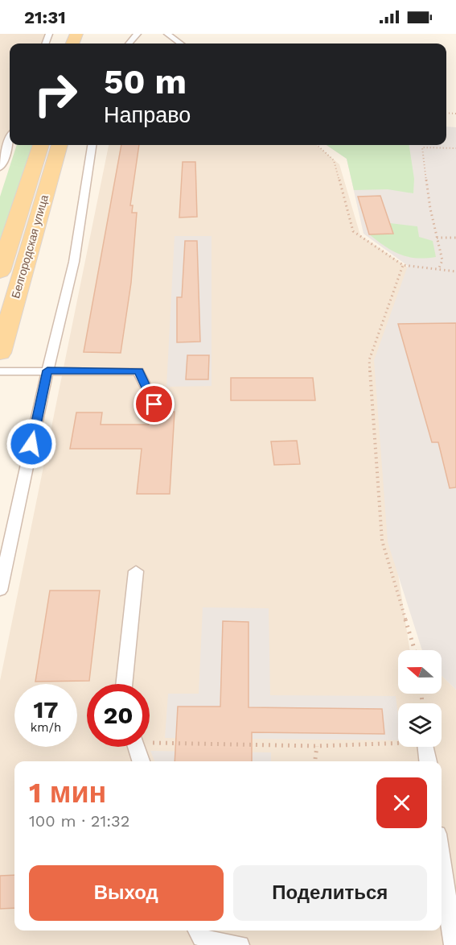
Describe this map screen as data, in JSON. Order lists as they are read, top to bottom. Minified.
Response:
{"streets":{"main road":["Белгородская улица"]},"north":"left","page":{"status":"21:31","turn":["50 m","Направо"],"speed":"17 km/h","limit":"20","heading":["1 мин","100 m · 21:32"],"buttons":["Выход","Поделиться"]}}
